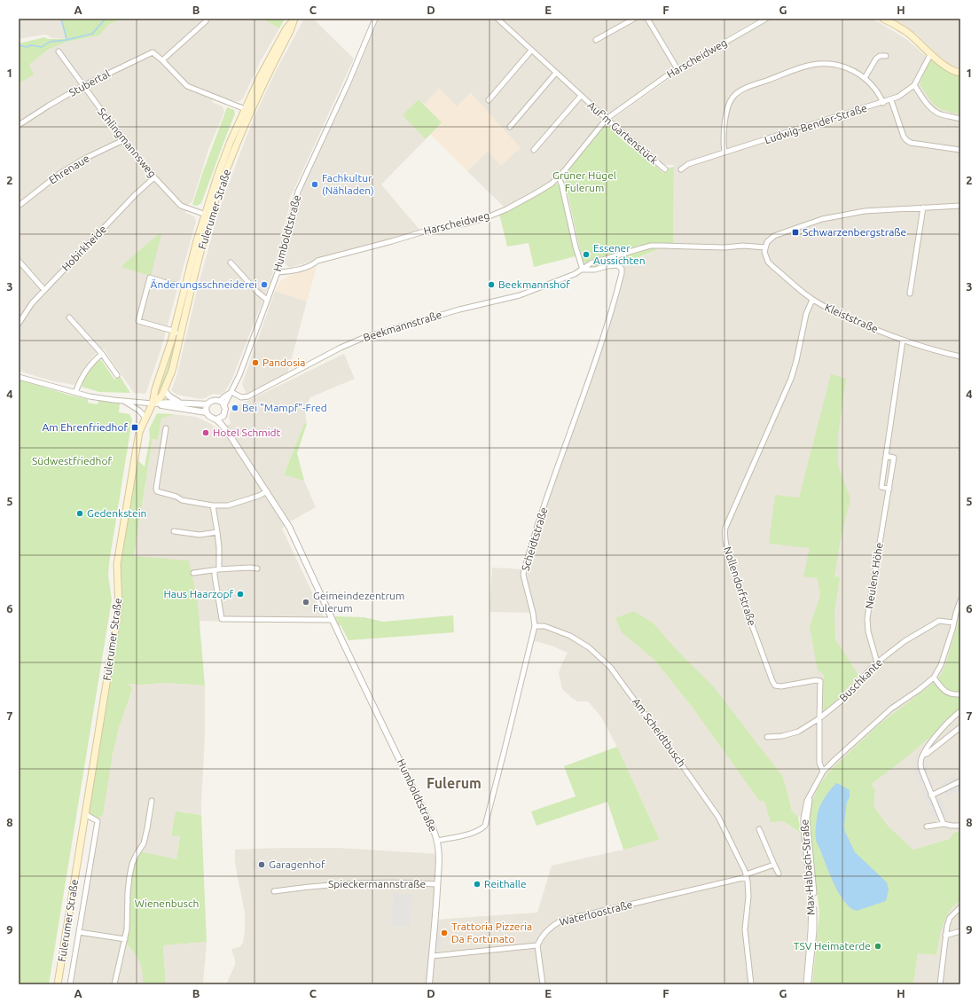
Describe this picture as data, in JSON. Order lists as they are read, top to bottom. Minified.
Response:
{"streets":{"main road":["Fulerumer Straße"],"street":["Harscheidweg","Stubertal","Ludwig-Bender-Straße","Auf'm Gartenstück","Schlingmannsweg","Ehrenaue","Humboldtstraße","Hobirkheide","Kleiststraße","Beekmannstraße","Scheidtstraße","Neulens Höhe","Nollendorfstraße","Buschkante","Am Scheidtbusch","Max-Halbach-Straße","Spieckermannstraße","Waterloostraße"]},"crossings":[["Harscheidweg","Auf'm Gartenstück"],["Harscheidweg","Humboldtstraße"],["Stubertal","Schlingmannsweg"],["Stubertal","Fulerumer Straße"],["Schlingmannsweg","Ehrenaue"],["Schlingmannsweg","Fulerumer Straße"],["Schlingmannsweg","Hobirkheide"],["Humboldtstraße","Beekmannstraße"],["Humboldtstraße","Scheidtstraße"],["Humboldtstraße","Spieckermannstraße"],["Kleiststraße","Beekmannstraße"],["Kleiststraße","Nollendorfstraße"],["Beekmannstraße","Scheidtstraße"],["Scheidtstraße","Am Scheidtbusch"],["Neulens Höhe","Buschkante"],["Nollendorfstraße","Buschkante"],["Nollendorfstraße","Max-Halbach-Straße"],["Buschkante","Max-Halbach-Straße"],["Am Scheidtbusch","Waterloostraße"]],"districts":["Fulerum"],"parks":["Grüner Hügel Fulerum","Südwestfriedhof","Wienenbusch"],"places":{"other":["Fachkultur (Nähladen)","Essener Aussichten","Änderungsschneiderei","Beekmannshof","Pandosia","Bei \"Mampf\"-Fred","Hotel Schmidt","Gedenkstein","Haus Haarzopf","Geimeindezentrum Fulerum","Garagenhof","Reithalle","Trattoria Pizzeria Da Fortunato","TSV Heimaterde"],"transit":["Schwarzenbergstraße","Am Ehrenfriedhof"]},"grid":{"columns":["A","B","C","D","E","F","G","H"],"rows":["1","2","3","4","5","6","7","8","9"]}}
